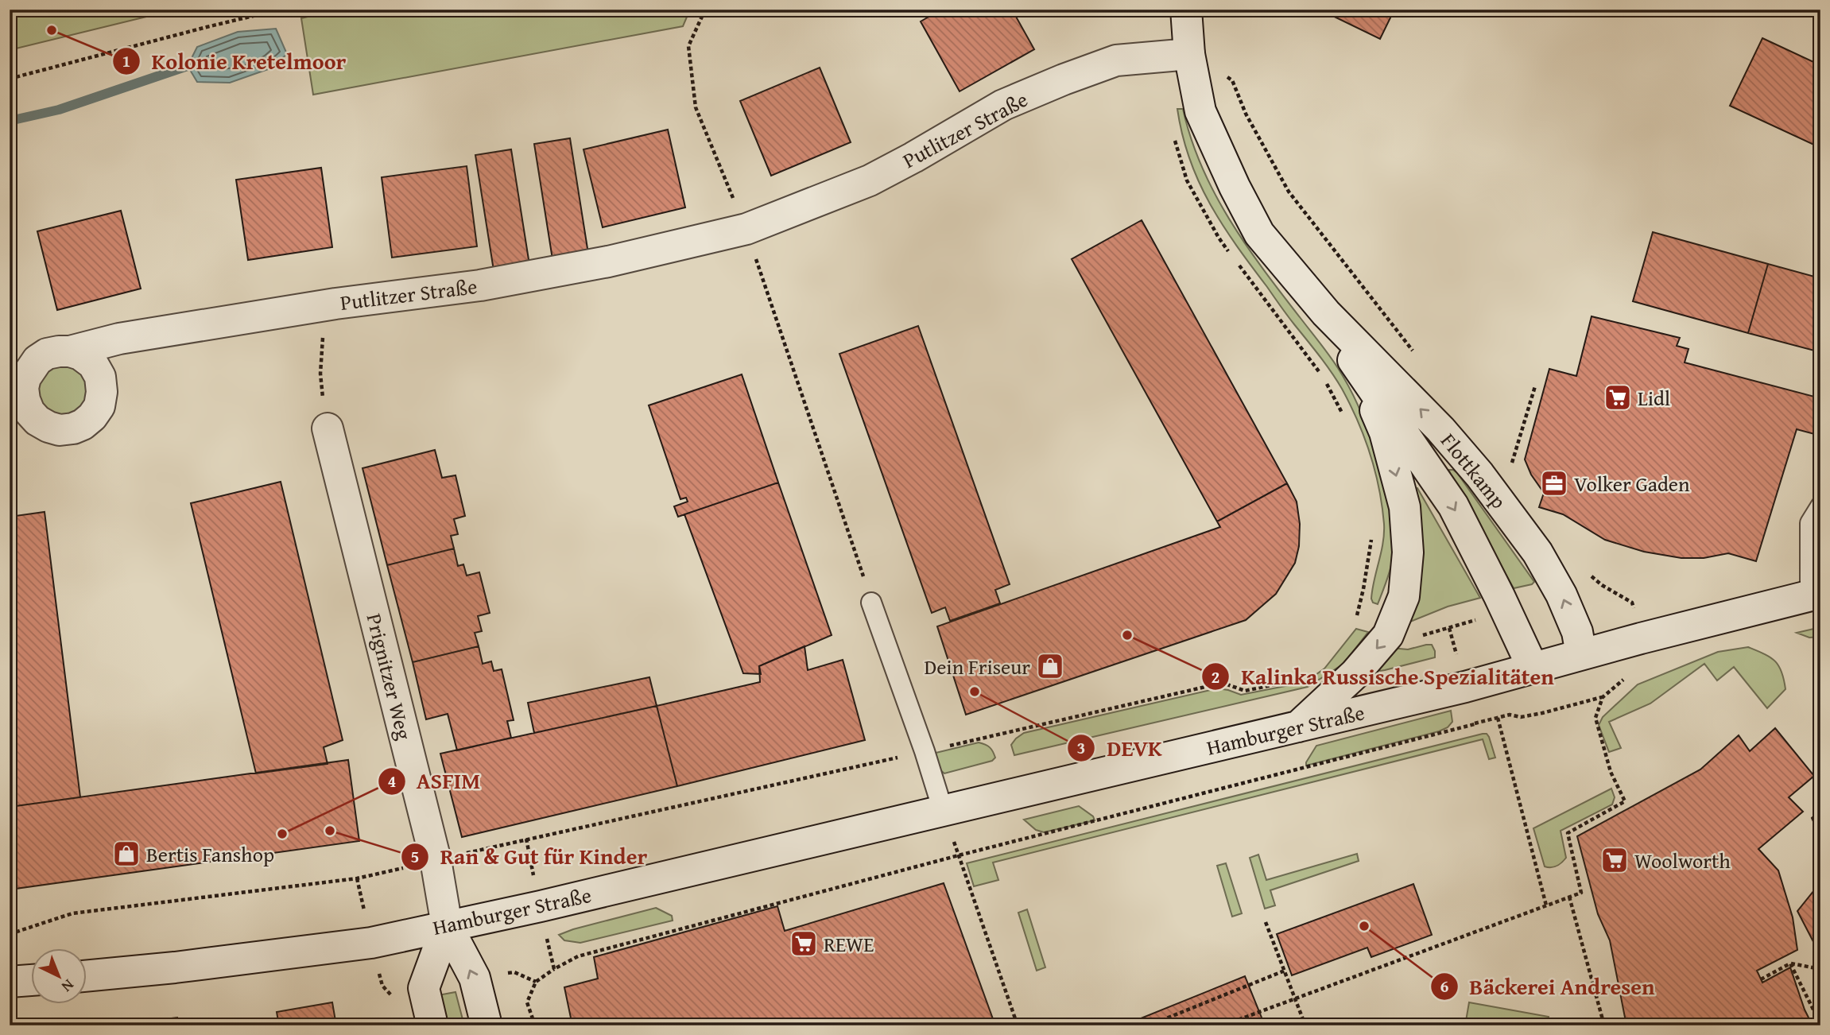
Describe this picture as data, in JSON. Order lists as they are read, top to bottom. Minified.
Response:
{"streets":{"street":["Putlitzer Straße","Flottkamp","Prignitzer Weg","Hamburger Straße"]},"crossings":[["Putlitzer Straße","Flottkamp"],["Flottkamp","Hamburger Straße"],["Prignitzer Weg","Hamburger Straße"]],"places":{"other":["Kolonie Kretelmoor","Kalinka Russische Spezialitäten","DEVK","Ran & Gut für Kinder","ASFIM","Bäckerei Andresen"],"supermarket":["Lidl","Woolworth","REWE"],"office":["Volker Gaden"],"shop":["Dein Friseur","Bertis Fanshop"]},"north":"bottom right"}
